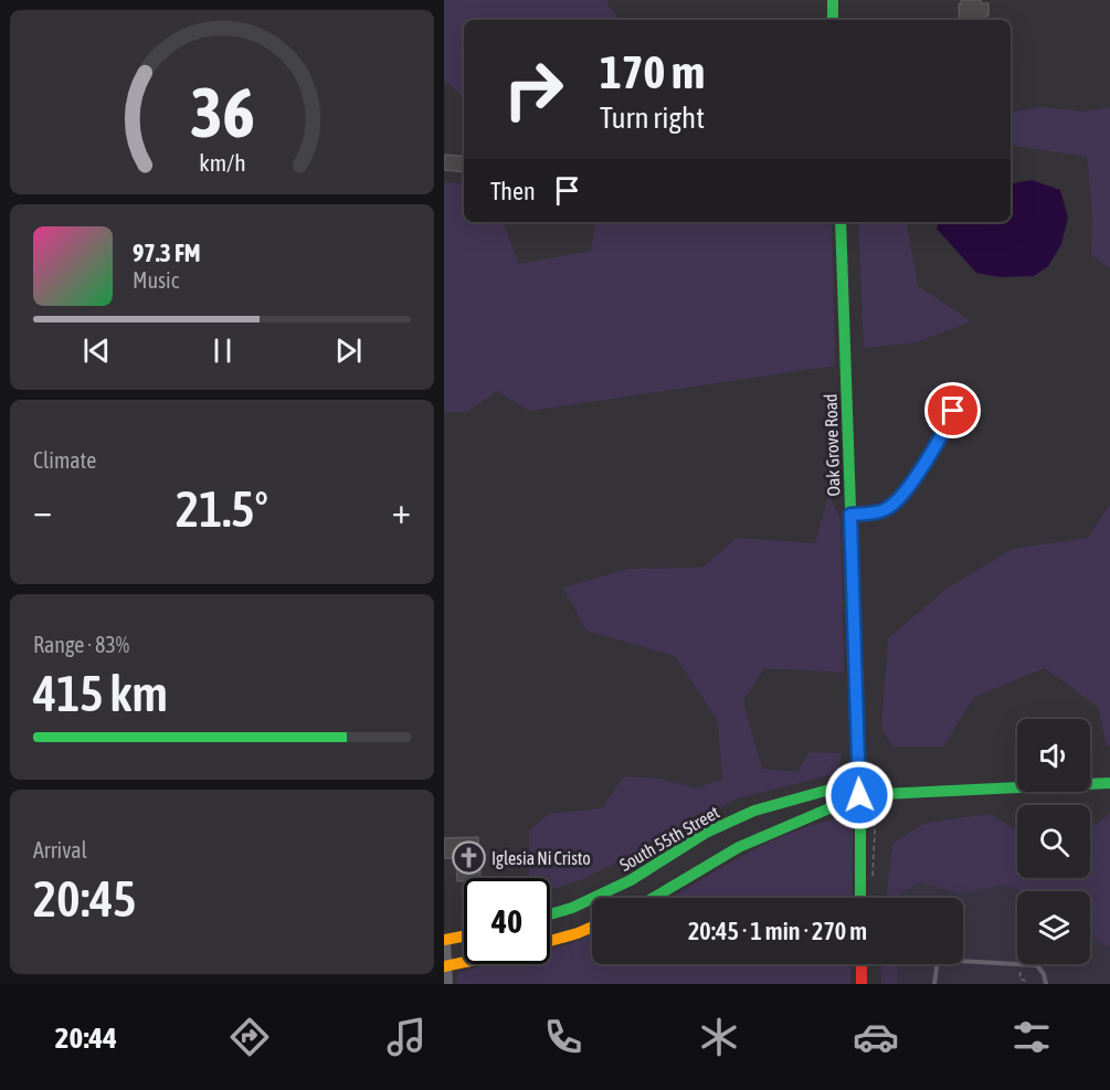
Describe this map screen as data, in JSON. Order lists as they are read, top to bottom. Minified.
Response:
{"streets":{"street":["Oak Grove Road","South 55th Street"]},"crossings":[["Oak Grove Road","South 55th Street"]],"places":{"church":["Iglesia Ni Cristo"]},"page":{"turn":["170 m","Turn right"],"then":"Then","song":["97.3 FM","Music"],"tile":["Climate",["Range · 83%","415 km"],["Arrival","20:45"]],"heat":["−","21.5°","+"],"limit":"40","trip":"20:45 · 1 min · 270 m","tabs":"20:44","gauge":["36","km/h"]}}
